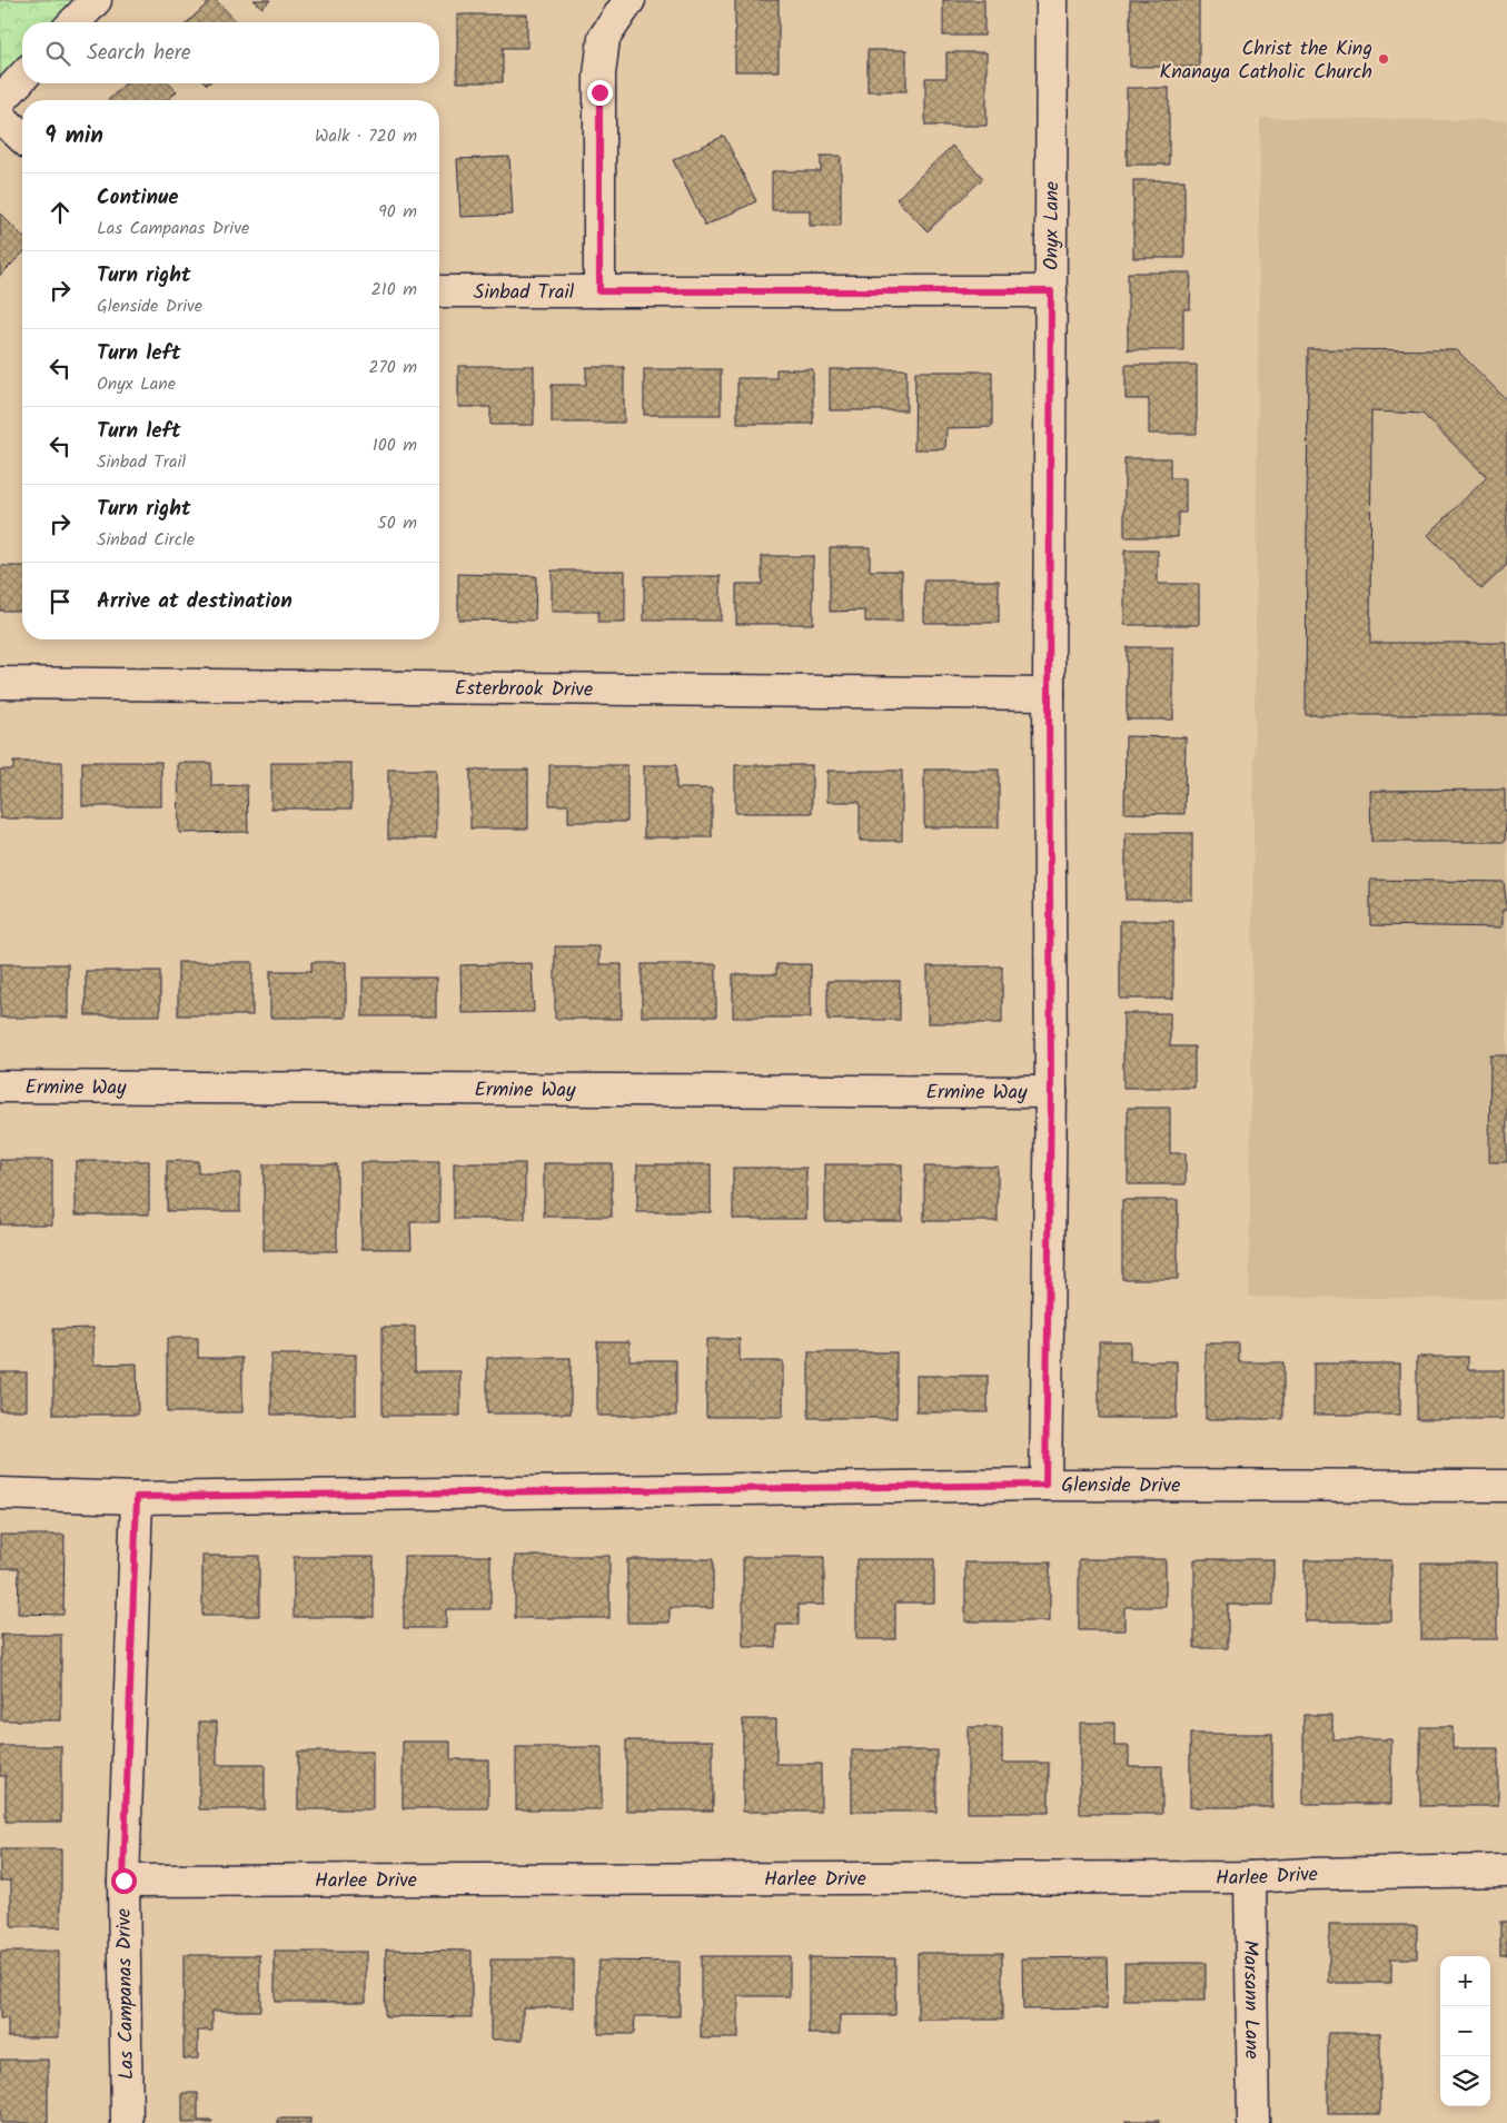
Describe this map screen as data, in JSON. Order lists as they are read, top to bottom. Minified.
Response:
{"streets":{"street":["Onyx Lane","Sinbad Trail","Esterbrook Drive","Ermine Way","Glenside Drive","Harlee Drive","Las Campanas Drive","Marsann Lane"]},"crossings":[["Onyx Lane","Sinbad Trail"],["Onyx Lane","Esterbrook Drive"],["Onyx Lane","Ermine Way"],["Onyx Lane","Glenside Drive"],["Glenside Drive","Las Campanas Drive"],["Harlee Drive","Las Campanas Drive"],["Harlee Drive","Marsann Lane"]],"places":["Christ the King Knanaya Catholic Church"],"page":{"search":"Search here","heading":["9 min","Walk · 720 m"],"list":[["Continue","Las Campanas Drive","90 m"],["Turn right","Glenside Drive","210 m"],["Turn left","Onyx Lane","270 m"],["Turn left","Sinbad Trail","100 m"],["Turn right","Sinbad Circle","50 m"],"Arrive at destination"],"map_buttons":["+","−"]}}
